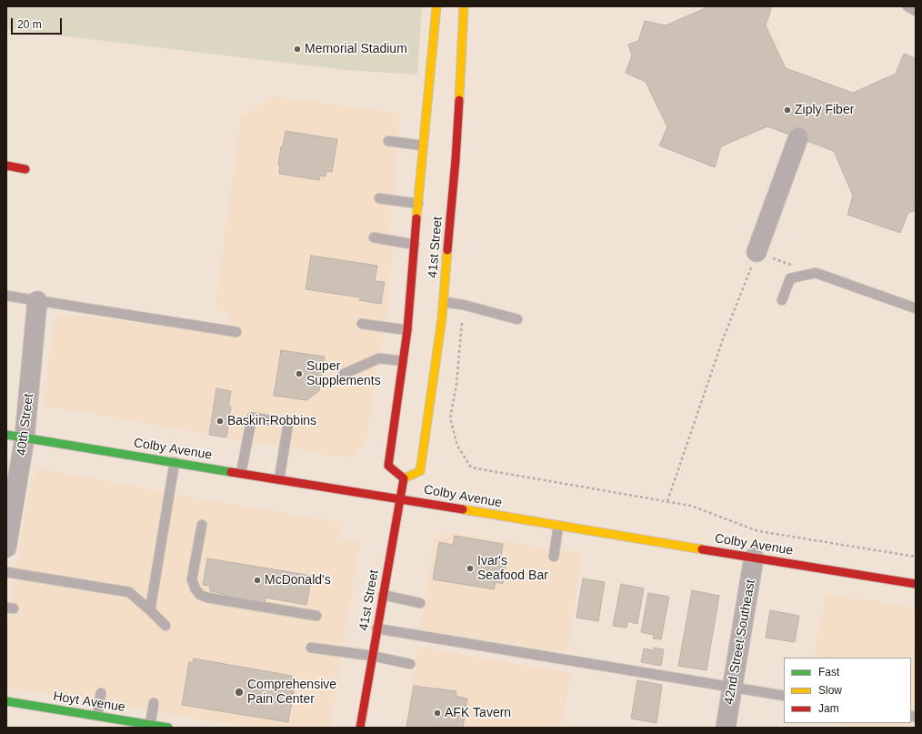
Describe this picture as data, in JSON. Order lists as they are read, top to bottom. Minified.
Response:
{"streets":{"main road":["41st Street","Colby Avenue","Hoyt Avenue"],"street":["40th Street","42nd Street Southeast"]},"crossings":[["41st Street","Colby Avenue"],["40th Street","Colby Avenue"],["Colby Avenue","42nd Street Southeast"]],"places":["Memorial Stadium","Ziply Fiber","Super Supplements","Baskin-Robbins","Ivar's Seafood Bar","McDonald's","Comprehensive Pain Center","AFK Tavern"],"legend":["Fast","Slow","Jam"],"scale_bar":"20 m"}
